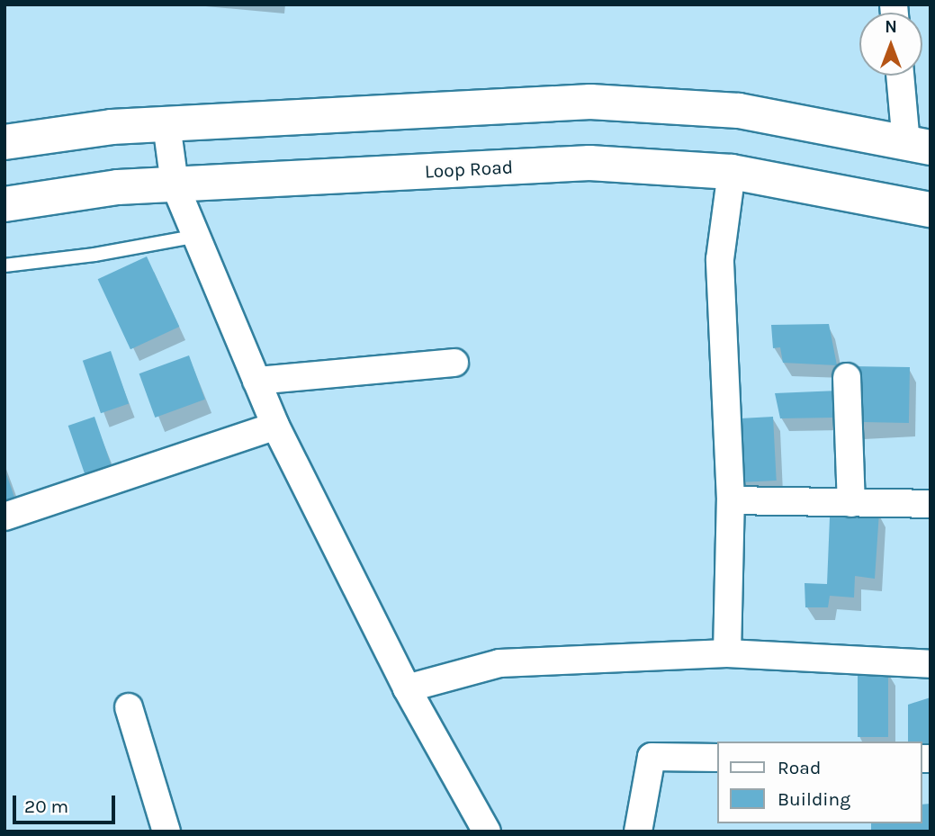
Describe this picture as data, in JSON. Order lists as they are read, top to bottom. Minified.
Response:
{"streets":{"main road":["Loop Road"]},"legend":["Road","Building"],"scale_bar":"20 m","north":"top"}
